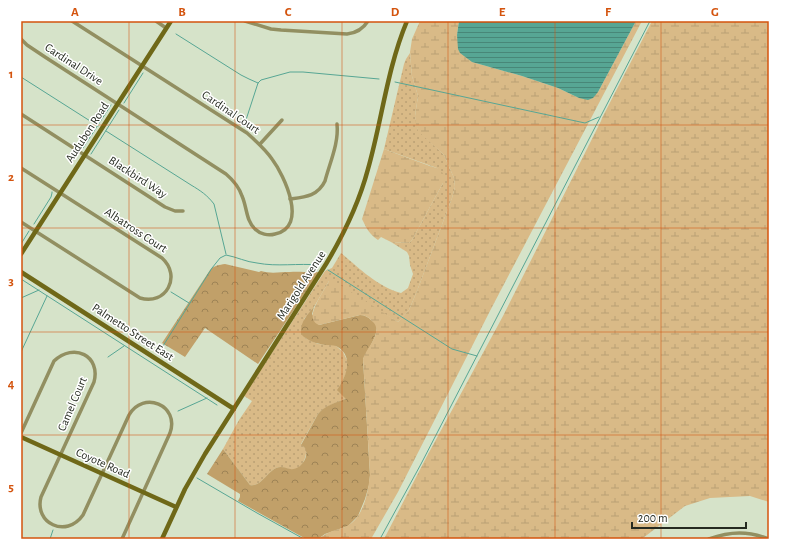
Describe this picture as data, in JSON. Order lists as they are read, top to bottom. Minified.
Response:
{"streets":{"main road":["Audubon Road","Marigold Avenue","Palmetto Street East","Coyote Road"],"street":["Cardinal Drive","Cardinal Court","Blackbird Way","Albatross Court","Camel Court"]},"crossings":[["Cardinal Drive","Cardinal Court"],["Cardinal Drive","Audubon Road"],["Cardinal Court","Audubon Road"],["Audubon Road","Blackbird Way"],["Audubon Road","Albatross Court"],["Marigold Avenue","Palmetto Street East"],["Marigold Avenue","Coyote Road"],["Camel Court","Coyote Road"]],"scale_bar":"200 m","grid":{"columns":["A","B","C","D","E","F","G"],"rows":["1","2","3","4","5"]}}
